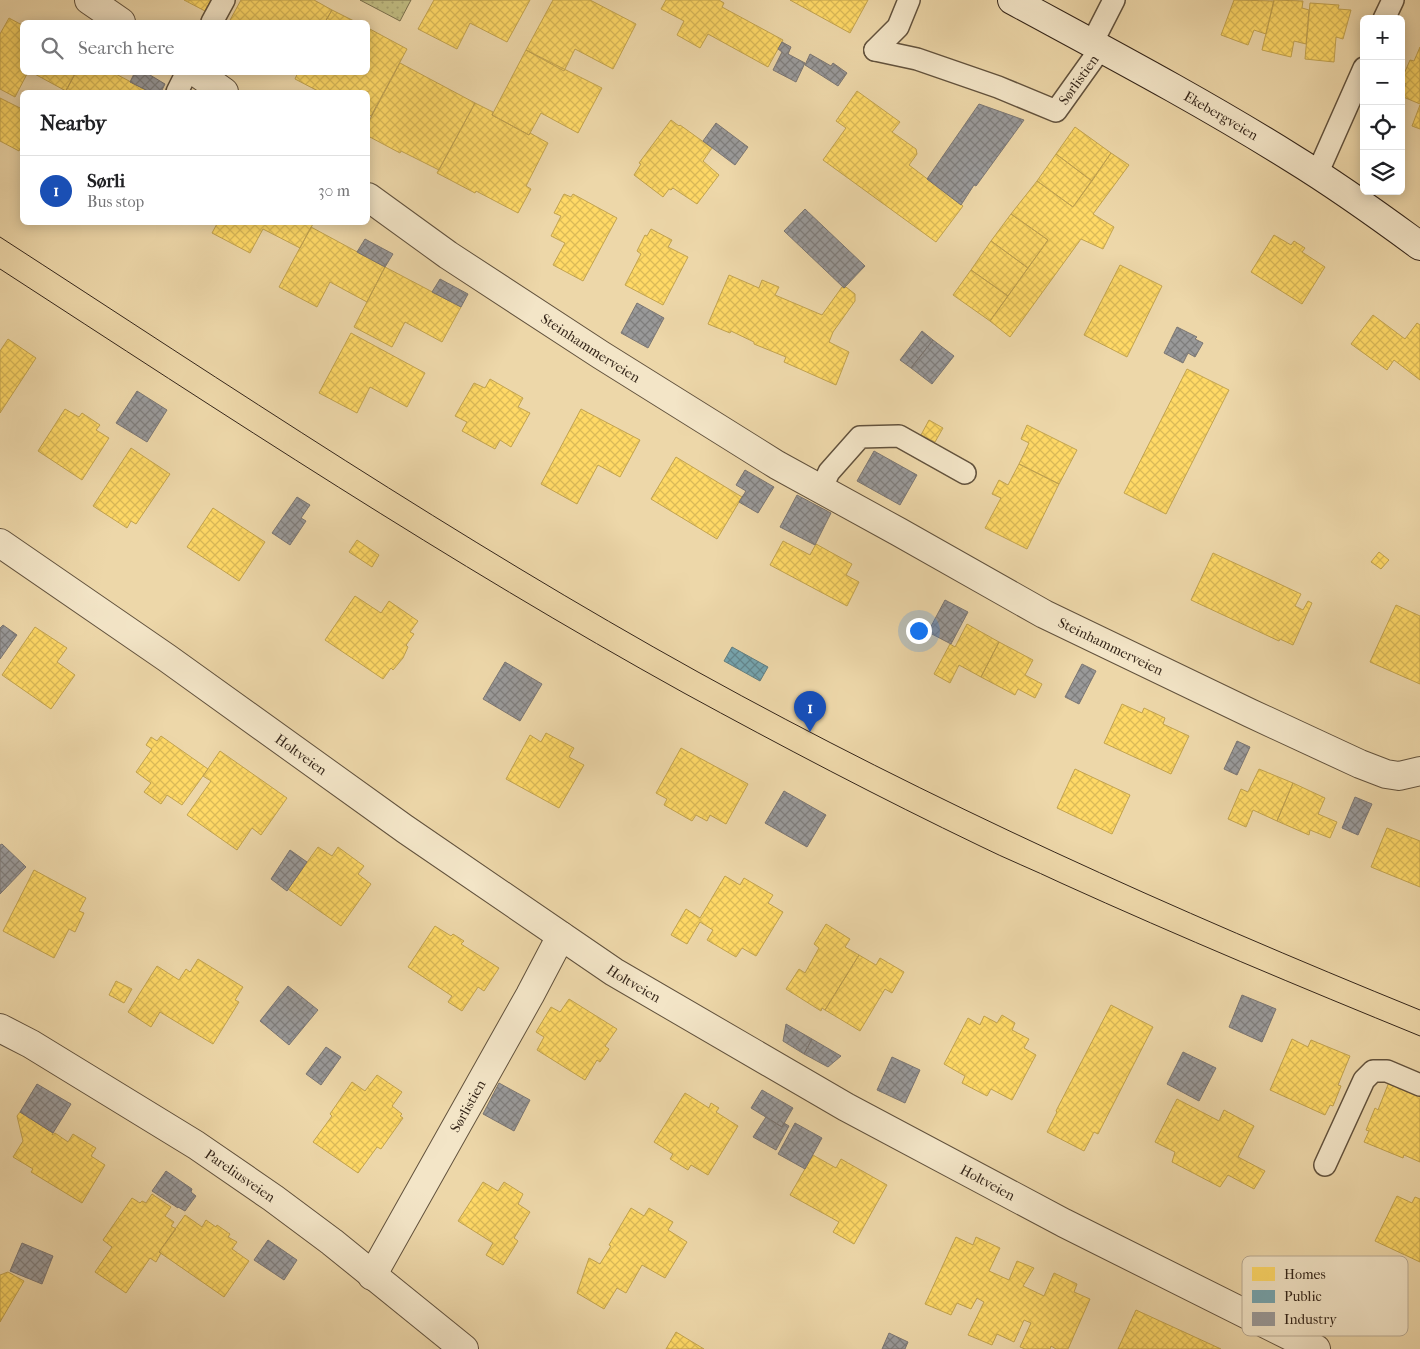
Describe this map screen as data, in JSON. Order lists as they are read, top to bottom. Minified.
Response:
{"streets":{"street":["Sørlistien","Ekebergveien","Steinhammerveien","Holtveien","Pareliusveien"]},"crossings":[["Sørlistien","Ekebergveien"],["Sørlistien","Holtveien"],["Sørlistien","Pareliusveien"]],"legend":["Homes","Public","Industry"],"page":{"map_buttons":["+","−"],"search":"Search here","heading":"Nearby","list":[{"mark":"1","name":"Sørli","note":"Bus stop","value":"30 m"}],"pins":"1"}}
